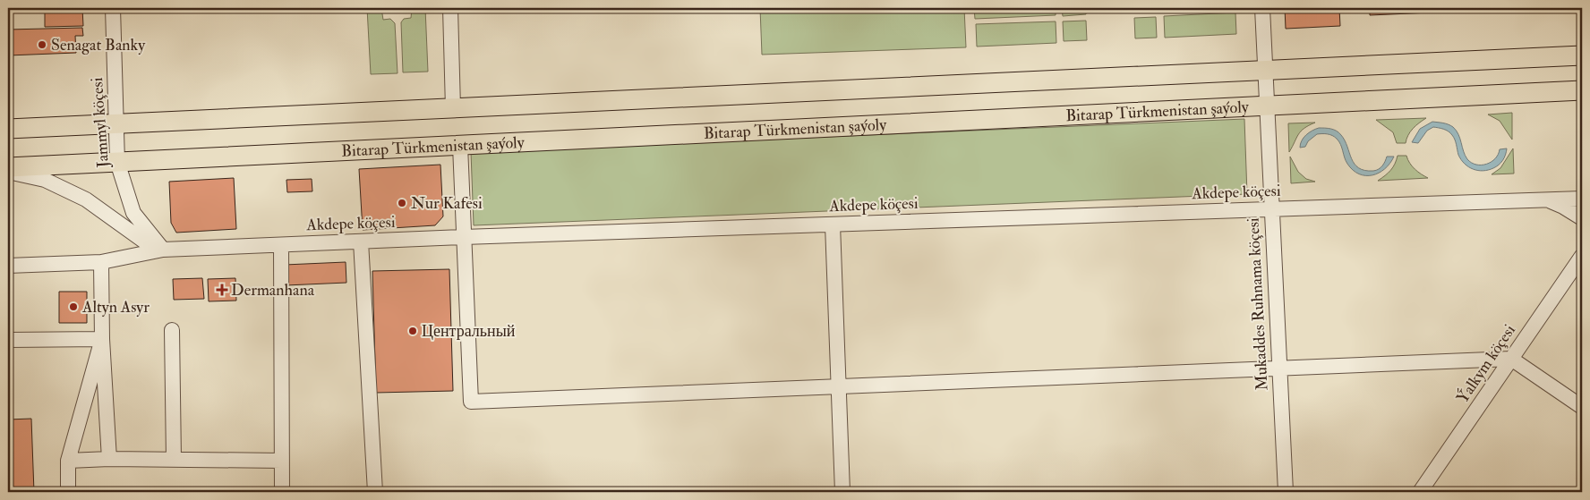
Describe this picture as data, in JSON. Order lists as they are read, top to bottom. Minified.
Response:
{"streets":{"main road":["Bitarap Türkmenistan şaýoly"],"street":["Jammyl köçesi","Akdepe köçesi","Mukaddes Ruhnama köçesi","Ýalkym köçesi"]},"crossings":[["Bitarap Türkmenistan şaýoly","Jammyl köçesi"],["Bitarap Türkmenistan şaýoly","Mukaddes Ruhnama köçesi"],["Jammyl köçesi","Akdepe köçesi"],["Akdepe köçesi","Mukaddes Ruhnama köçesi"]],"places":{"other":["Senagat Banky","Nur Kafesi","Altyn Asyr","Центральный"],"health":["Dermanhana"]}}
